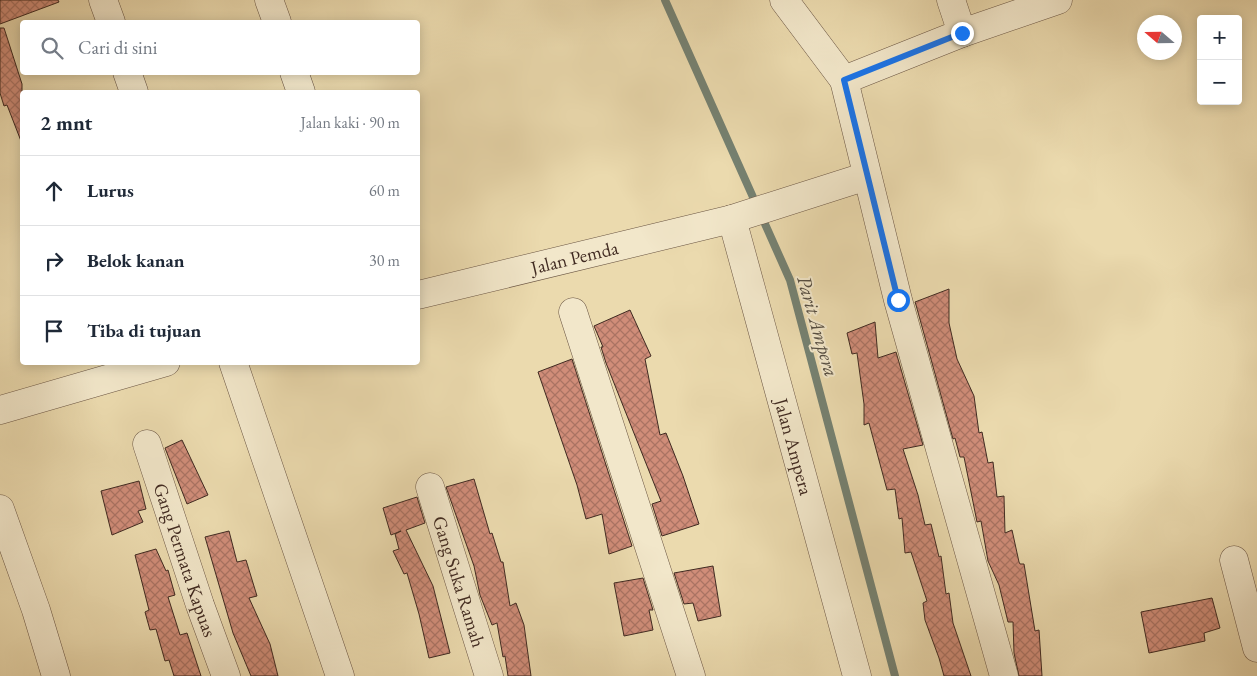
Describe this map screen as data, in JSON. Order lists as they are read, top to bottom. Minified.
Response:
{"streets":{"street":["Jalan Pemda","Jalan Ampera","Gang Permata Kapuas","Gang Suka Ramah"]},"crossings":[["Jalan Pemda","Jalan Ampera"]],"water":["Parit Ampera"],"north":"left","page":{"map_buttons":["+","−"],"search":"Cari di sini","heading":["2 mnt","Jalan kaki · 90 m"],"list":[["Lurus","60 m"],["Belok kanan","30 m"],"Tiba di tujuan"]}}
